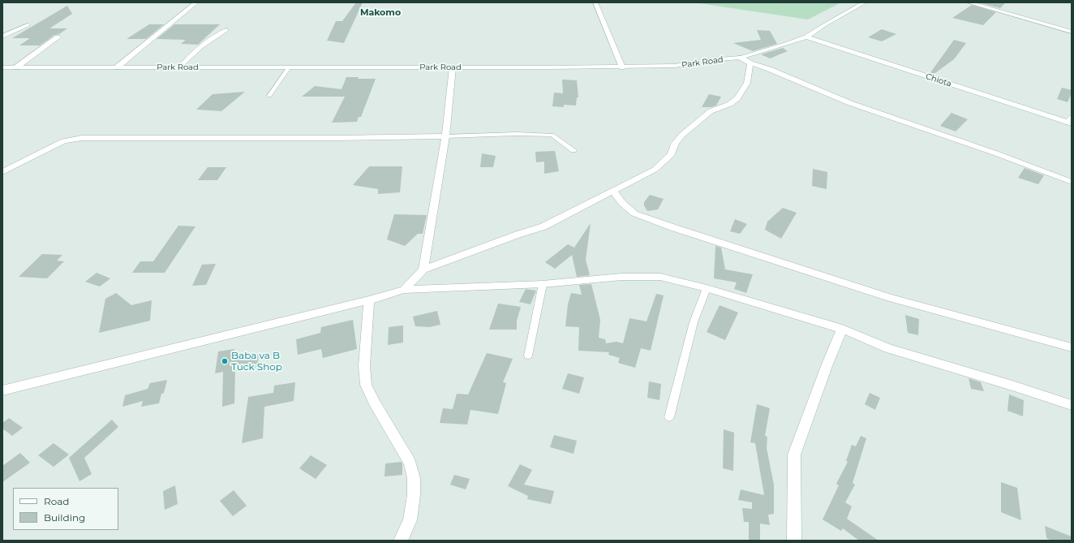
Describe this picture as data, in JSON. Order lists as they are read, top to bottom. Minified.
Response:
{"streets":{"street":["Park Road","Chiota"]},"crossings":[["Park Road","Chiota"]],"districts":["Makomo"],"places":["Baba va B Tuck Shop"],"legend":["Road","Building"]}
